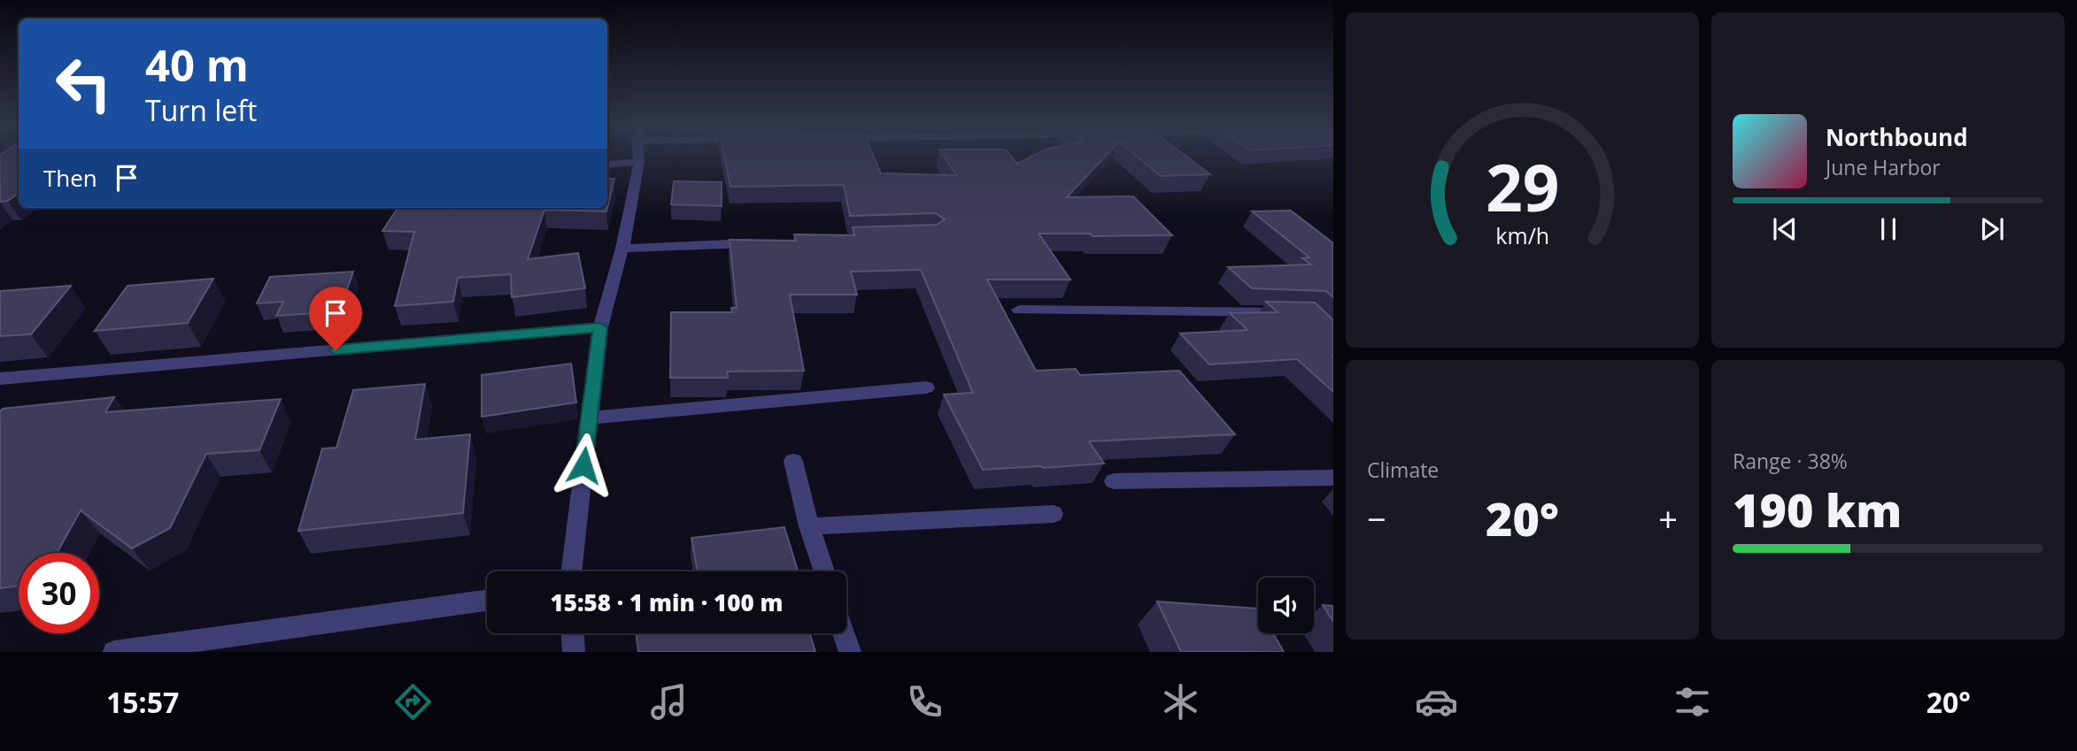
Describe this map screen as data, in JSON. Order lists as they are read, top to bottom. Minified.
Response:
{"page":{"turn":["40 m","Turn left"],"song":["Northbound","June Harbor"],"then":"Then","tile":["Climate",["Range · 38%","190 km"]],"heat":["−","20°","+"],"limit":"30","trip":"15:58 · 1 min · 100 m","tabs":["15:57","20°"],"gauge":["29","km/h"]}}
